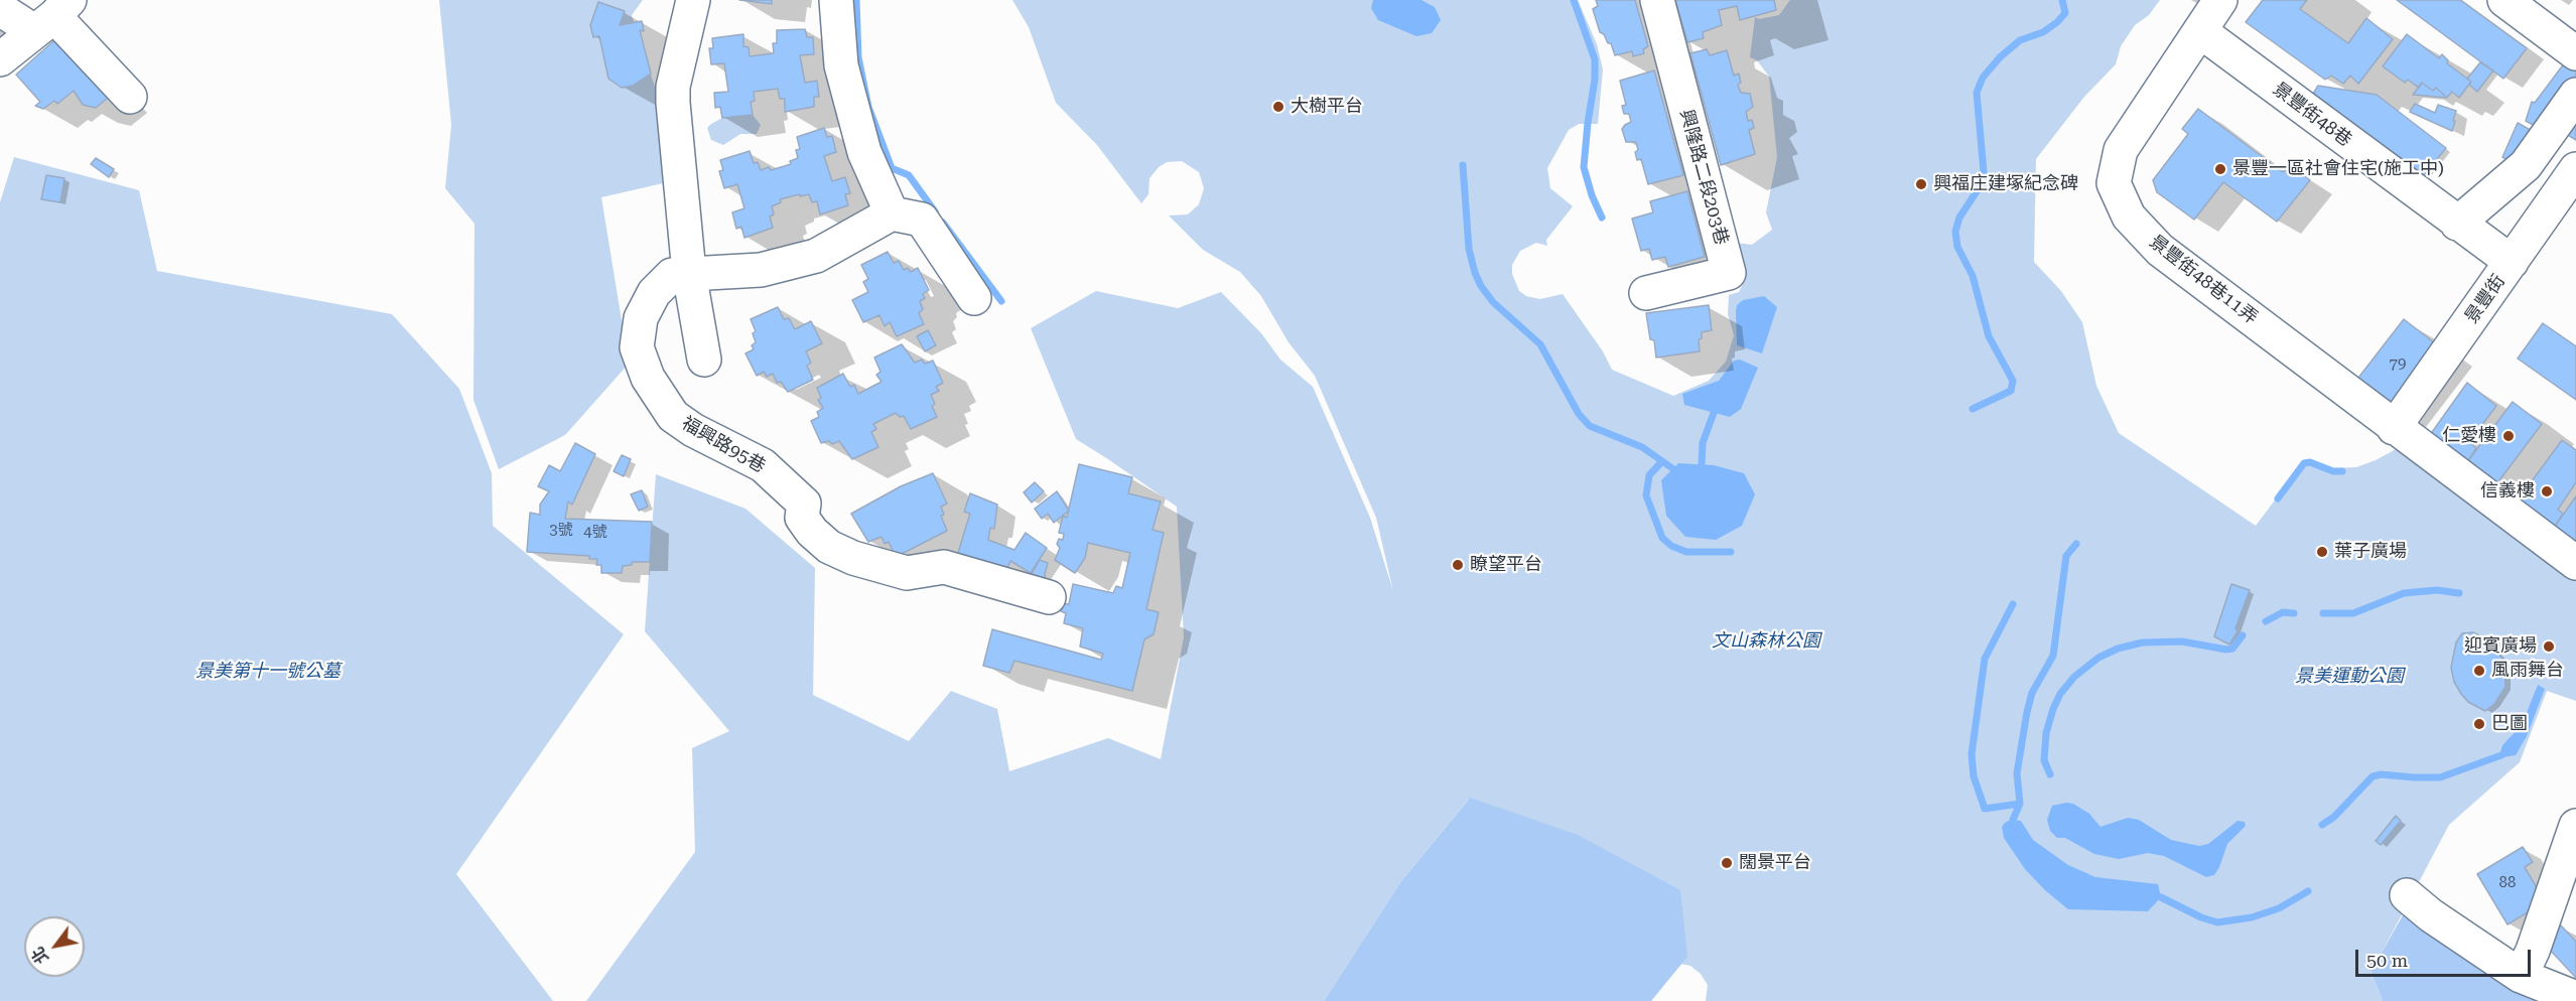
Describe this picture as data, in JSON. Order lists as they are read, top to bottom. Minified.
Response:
{"streets":{"street":["景豐街48巷","興隆路二段203巷","景豐街48巷11弄","景豐街","福興路95巷"]},"crossings":[["景豐街48巷","景豐街48巷11弄"],["景豐街48巷","景豐街"],["景豐街48巷11弄","景豐街"]],"parks":["文山森林公園","景美第十一號公墓","景美運動公園"],"places":["大樹平台","景豐一區社會住宅(施工中)","興福庄建塚紀念碑","仁愛樓","信義樓","葉子廣場","瞭望平台","迎賓廣場","風雨舞台","巴圖","闊景平台"],"house_numbers":["79","3號","4號","88"],"scale_bar":"50 m","north":"bottom left"}
